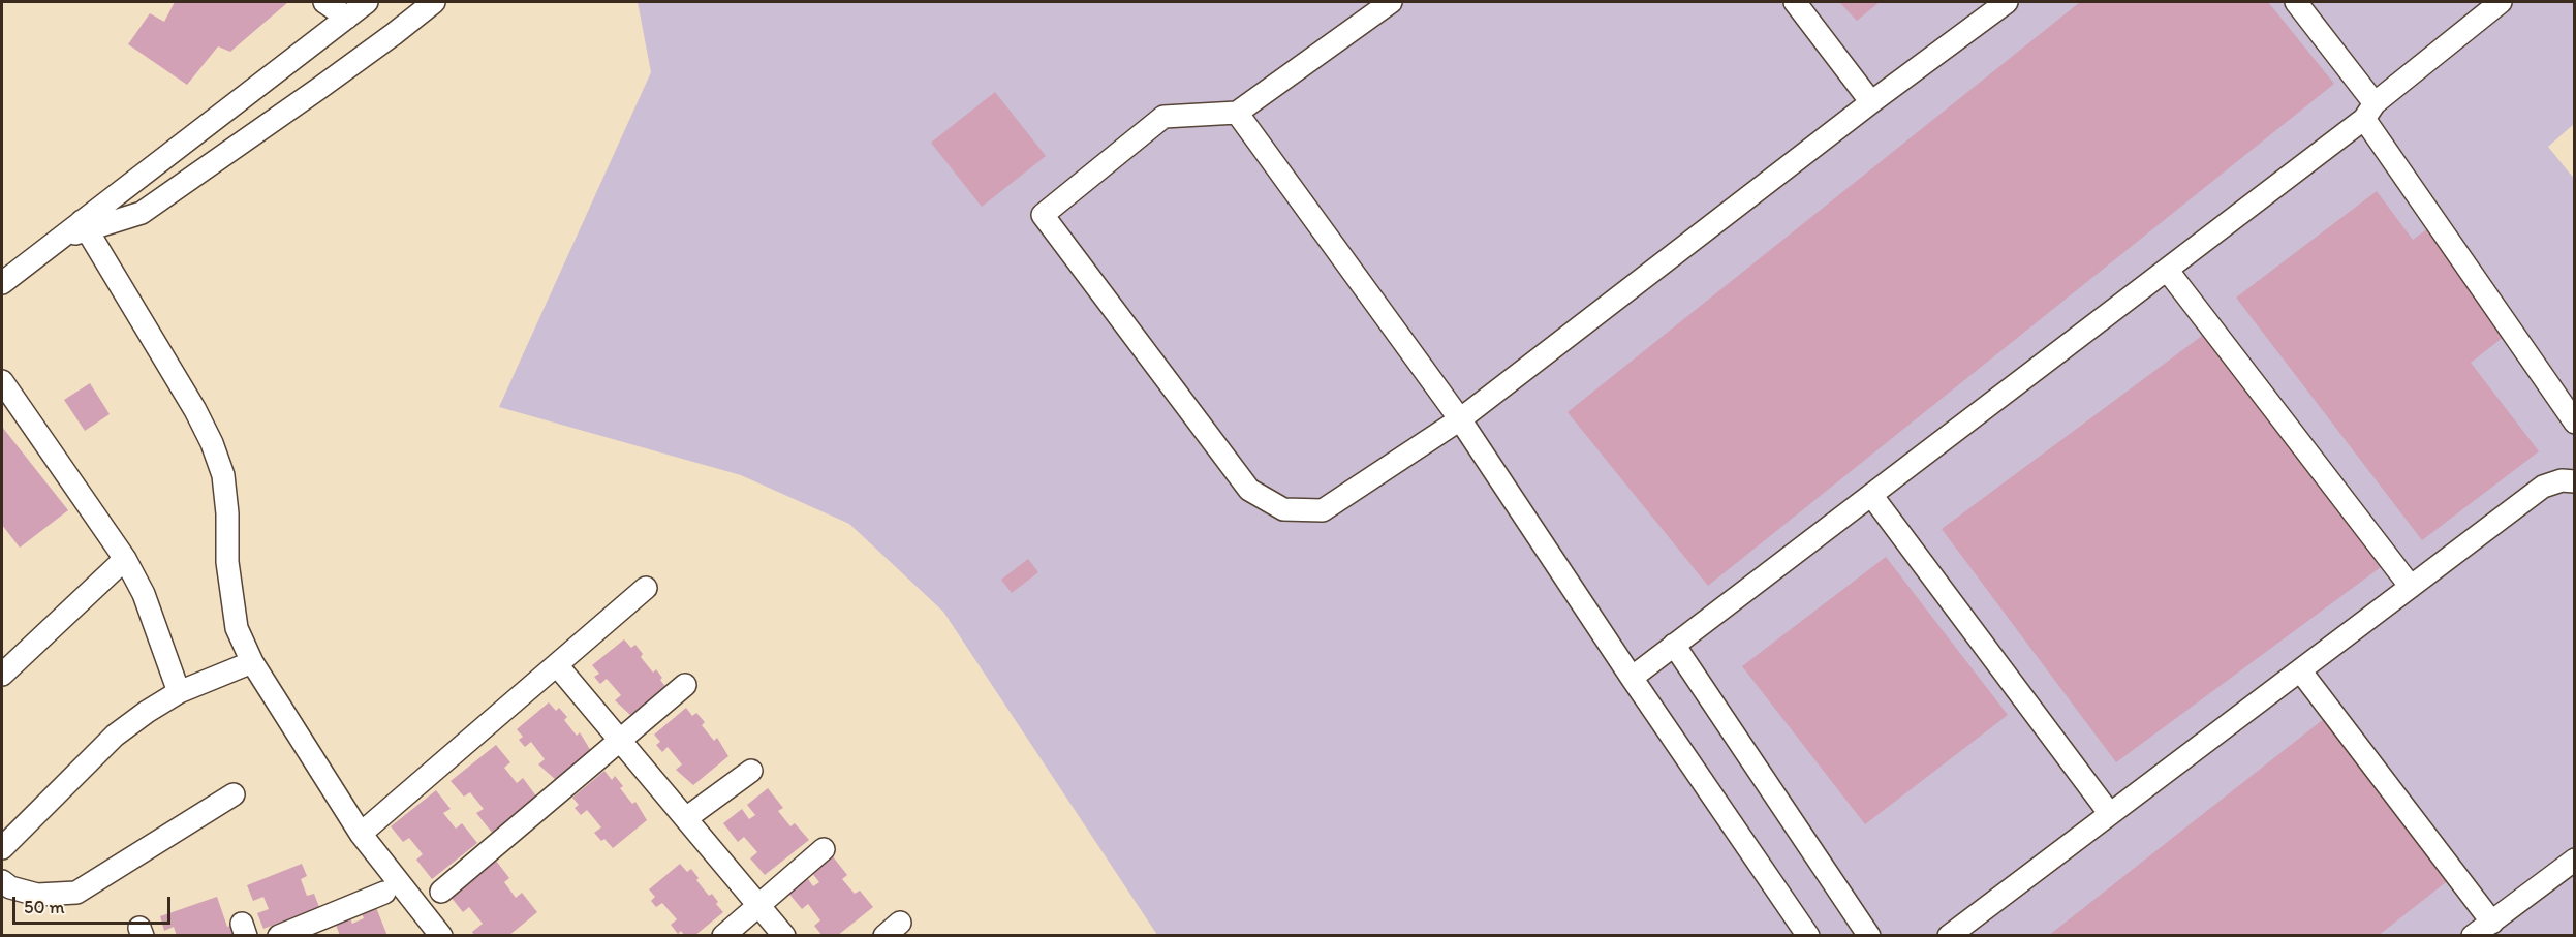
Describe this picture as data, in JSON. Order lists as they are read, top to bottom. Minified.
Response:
{"scale_bar":"50 m"}
